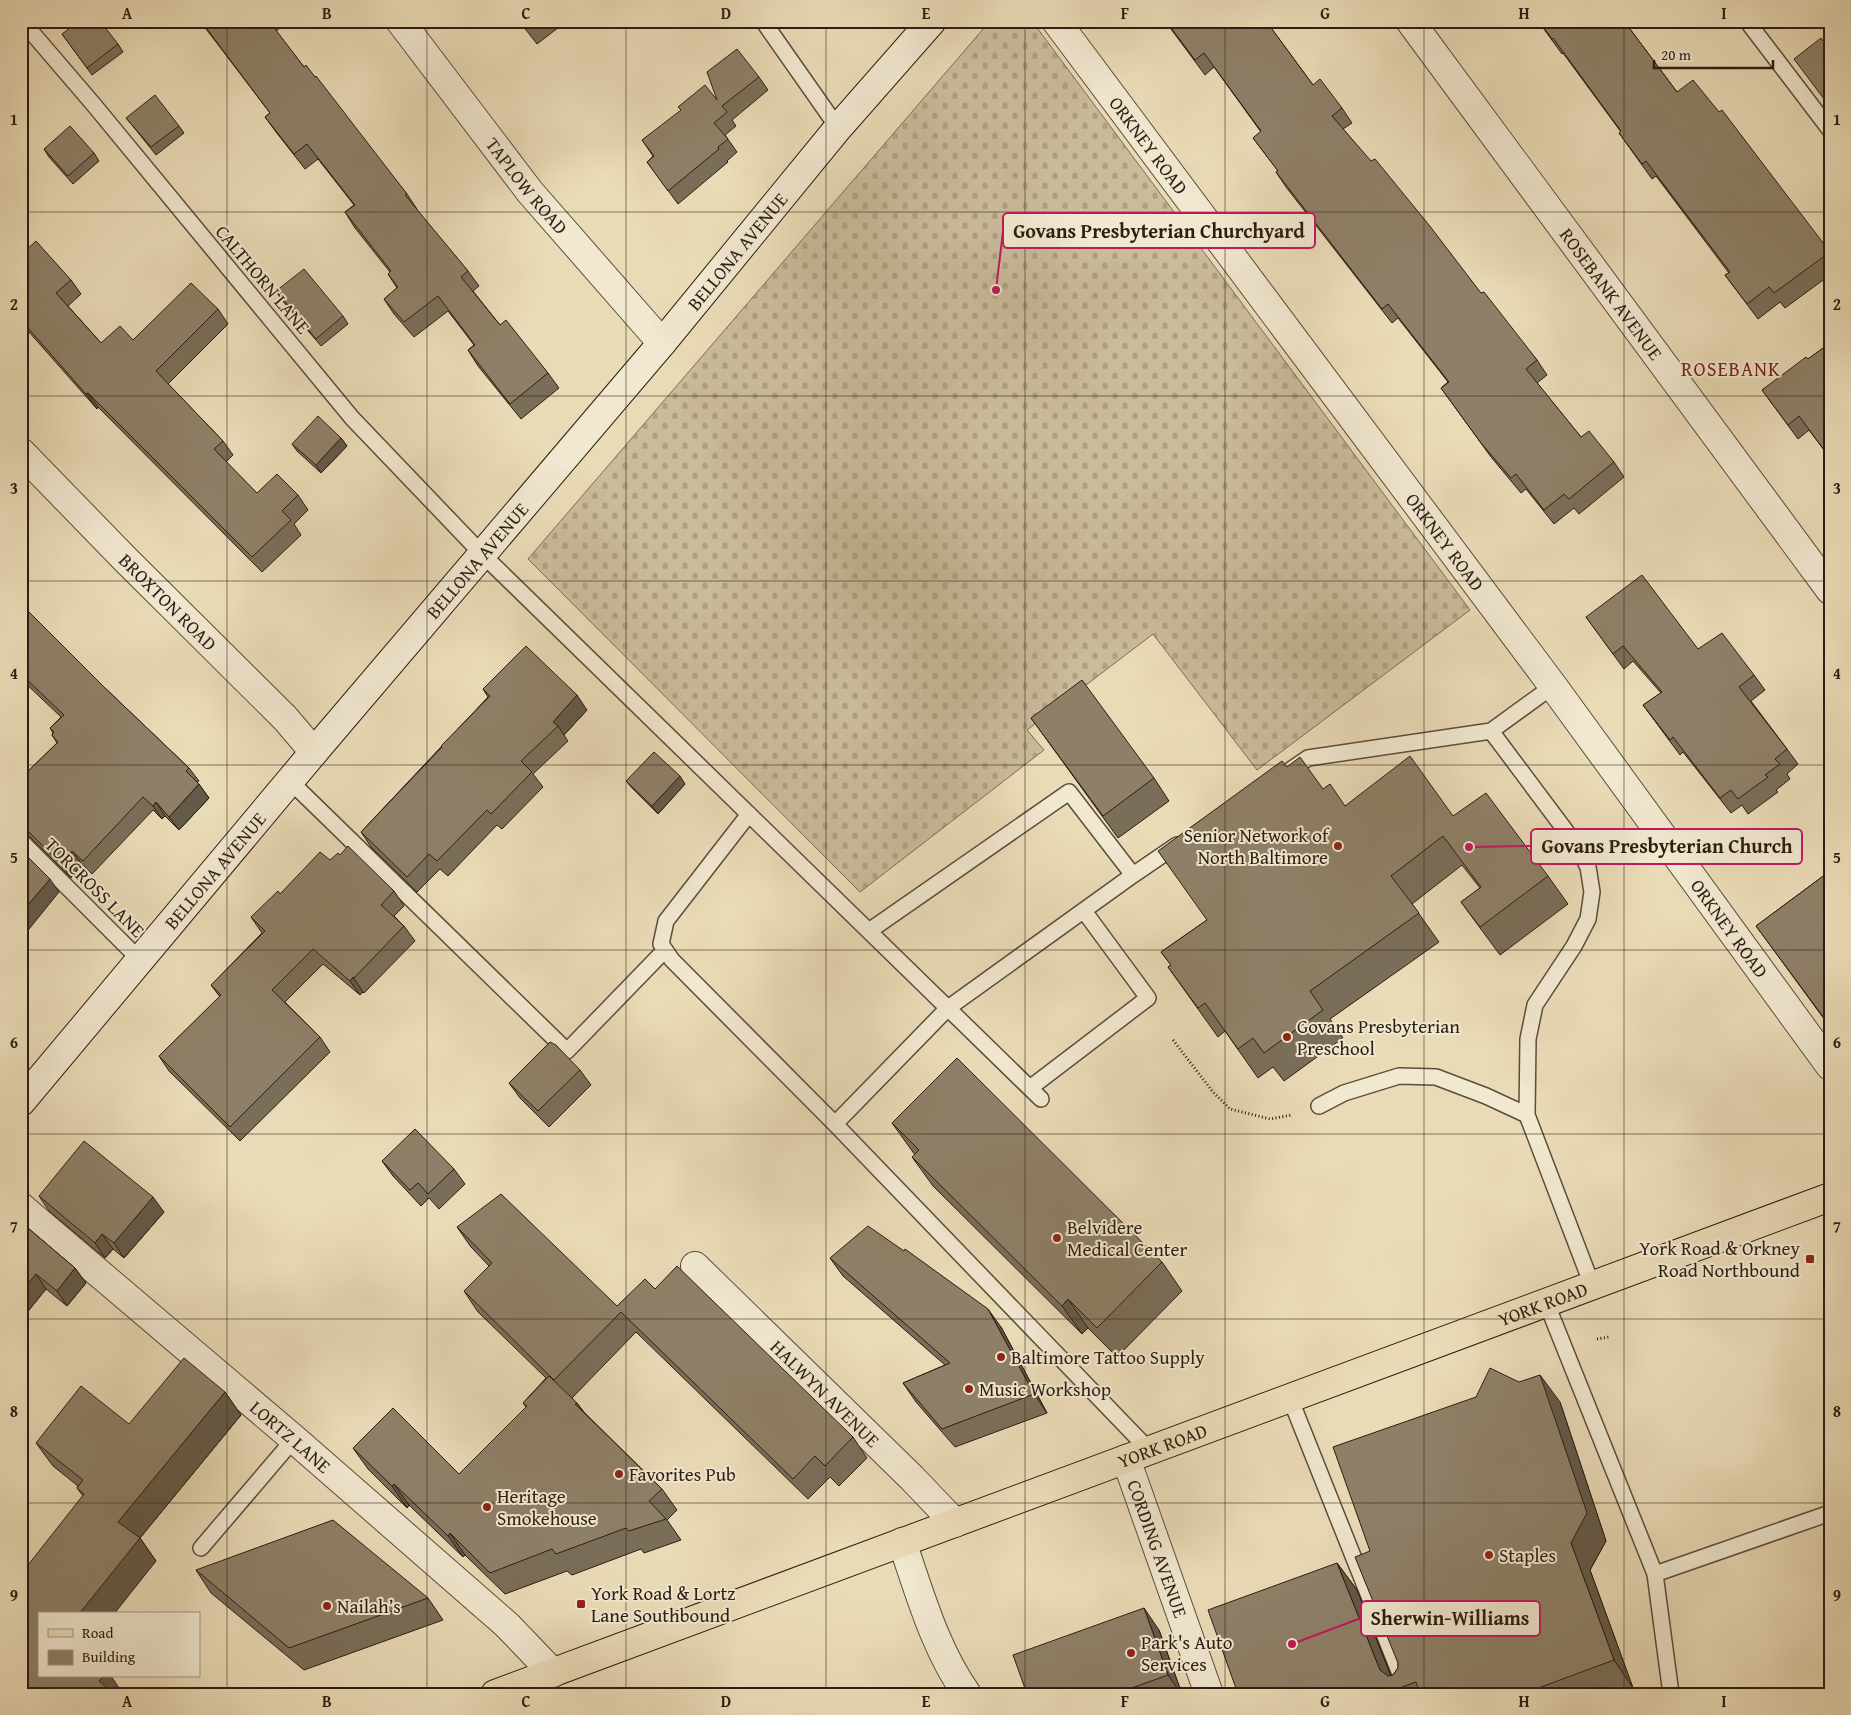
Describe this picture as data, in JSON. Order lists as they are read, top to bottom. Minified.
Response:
{"streets":{"main road":["YORK ROAD"],"street":["ORKNEY ROAD","TAPLOW ROAD","BELLONA AVENUE","ROSEBANK AVENUE","BROXTON ROAD","HALWYN AVENUE","LORTZ LANE","CORDING AVENUE"],"lane":["CALTHORN LANE","TORCROSS LANE"]},"crossings":[["TAPLOW ROAD","BELLONA AVENUE"],["BELLONA AVENUE","CALTHORN LANE"],["BELLONA AVENUE","BROXTON ROAD"],["BELLONA AVENUE","TORCROSS LANE"],["YORK ROAD","HALWYN AVENUE"],["YORK ROAD","LORTZ LANE"],["YORK ROAD","CORDING AVENUE"]],"districts":["ROSEBANK"],"places":{"other":["Govans Presbyterian Churchyard","Senior Network of North Baltimore","Govans Presbyterian Church","Govans Presbyterian Preschool","Belvidere Medical Center","Baltimore Tattoo Supply","Music Workshop","Favorites Pub","Heritage Smokehouse","Staples","Nailah’s","Sherwin-Williams","Park's Auto Services"],"transit":["York Road & Orkney Road Northbound","York Road & Lortz Lane Southbound"]},"legend":["Road","Building"],"scale_bar":"20 m","grid":{"columns":["A","B","C","D","E","F","G","H","I"],"rows":["1","2","3","4","5","6","7","8","9"]}}
